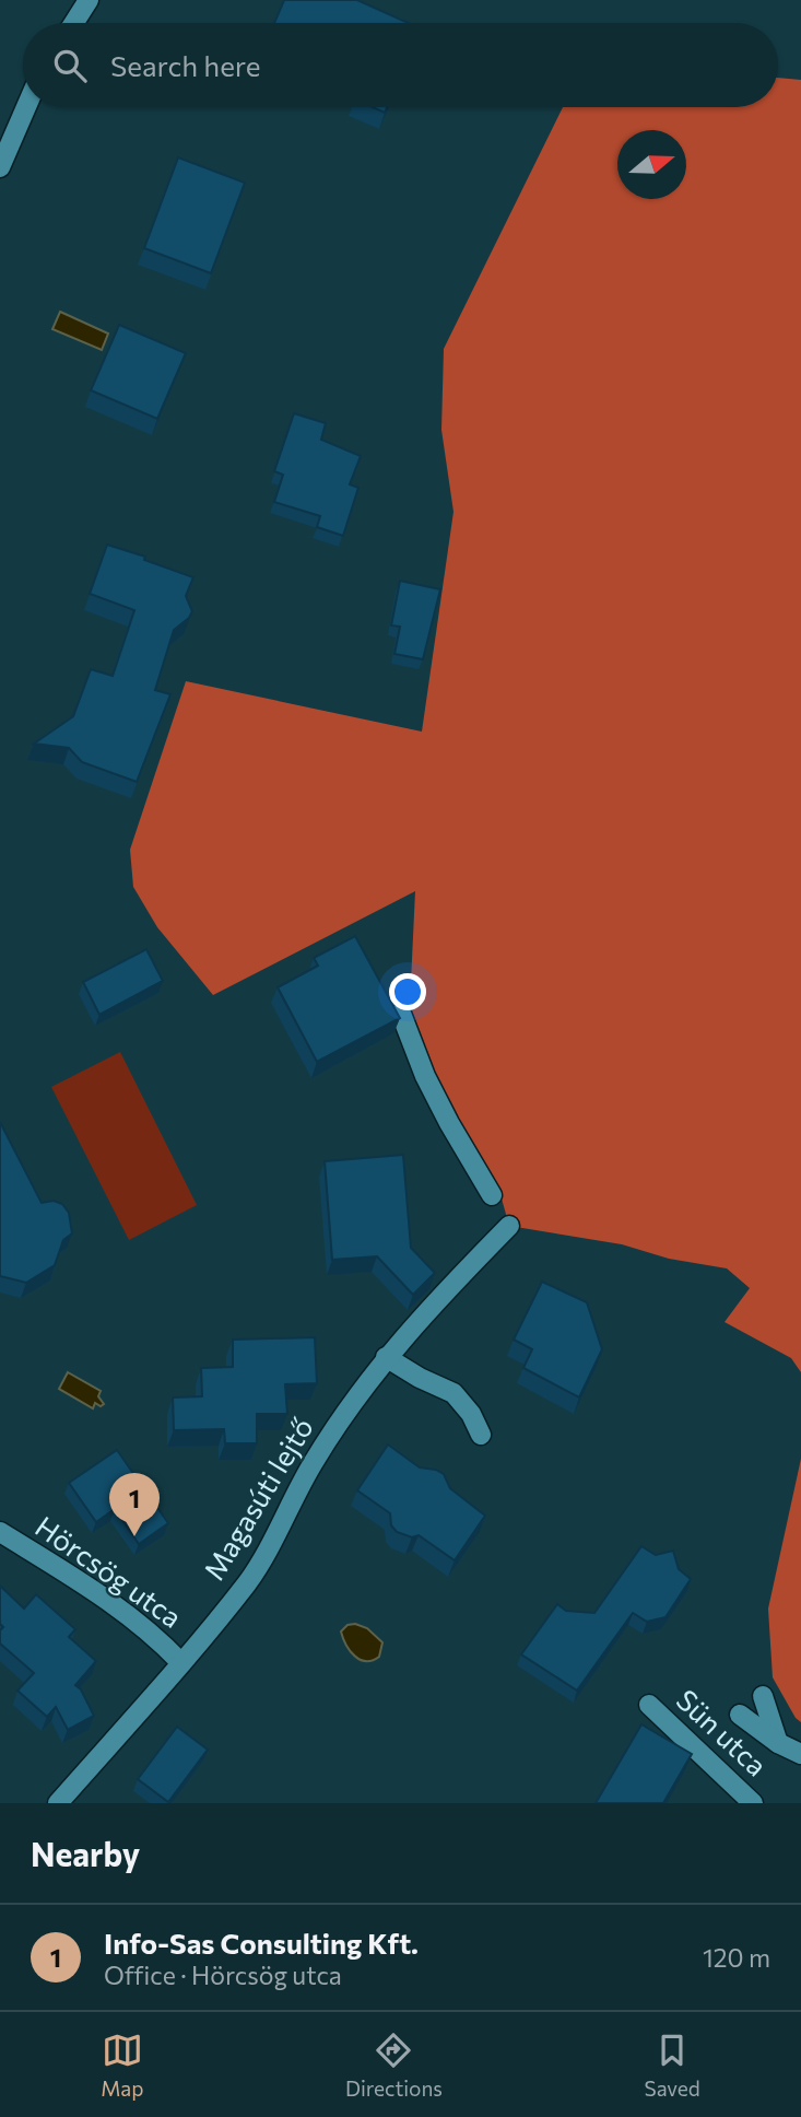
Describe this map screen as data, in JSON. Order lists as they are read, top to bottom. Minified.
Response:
{"streets":{"street":["Magasúti lejtő","Hörcsög utca","Sün utca"]},"crossings":[["Magasúti lejtő","Hörcsög utca"]],"north":"right","page":{"search":"Search here","pins":"1","heading":"Nearby","list":[{"mark":"1","name":"Info-Sas Consulting Kft.","note":"Office · Hörcsög utca","value":"120 m"}],"nav":["Map","Directions","Saved"]}}
